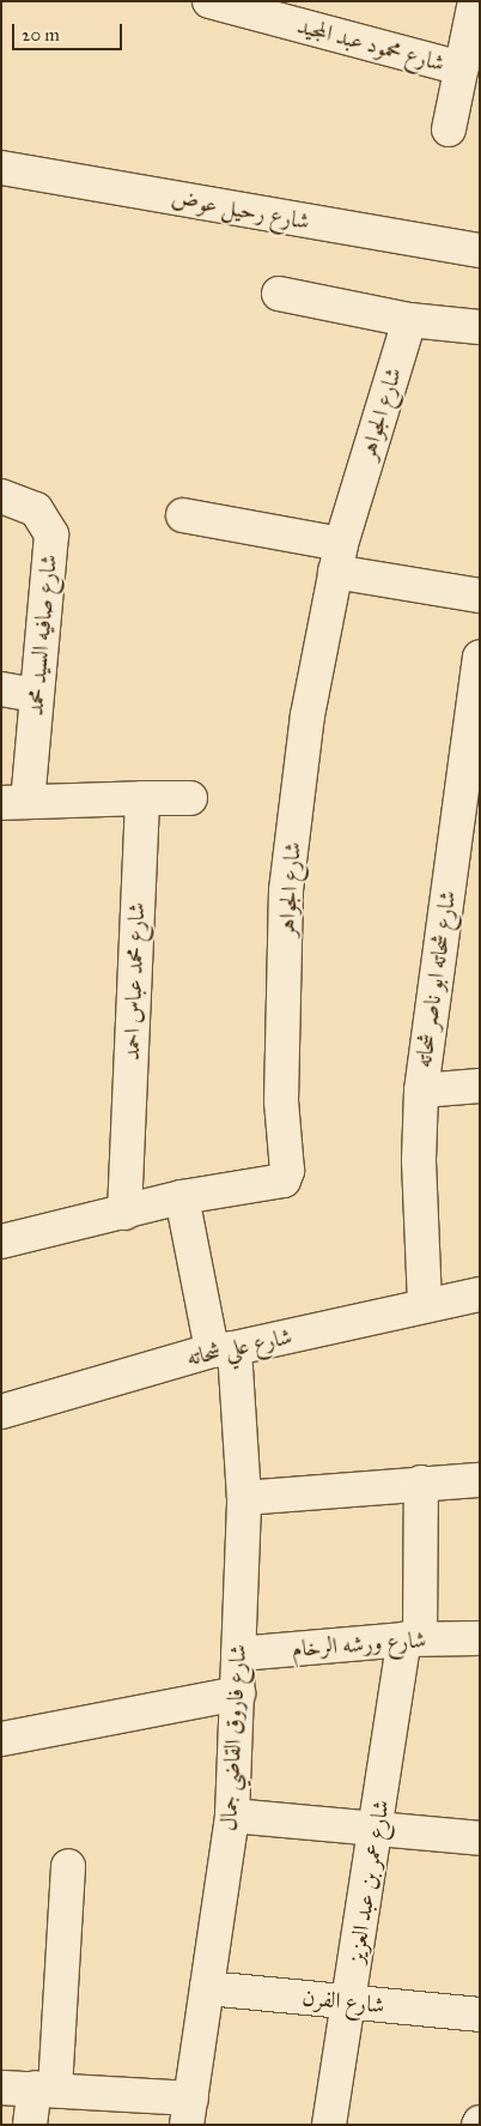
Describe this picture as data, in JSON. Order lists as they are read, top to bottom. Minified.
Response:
{"streets":{"street":["شارع محمود عبد المجيد","شارع رحيل عوض","شارع الجواهر","شارع صافيه السيد محمد","شارع شحاته ابو ناصر شحاته","شارع محمد عباس احمد","شارع علي شحاته","شارع ورشه الرخام","شارع فاروق القاضي جمال","شارع عمر بن عبد العزيز","شارع الفرن"]},"crossings":[["شارع الجواهر","شارع محمد عباس احمد"],["شارع الجواهر","شارع فاروق القاضي جمال"],["شارع شحاته ابو ناصر شحاته","شارع علي شحاته"],["شارع علي شحاته","شارع فاروق القاضي جمال"],["شارع ورشه الرخام","شارع فاروق القاضي جمال"],["شارع ورشه الرخام","شارع عمر بن عبد العزيز"],["شارع فاروق القاضي جمال","شارع الفرن"],["شارع عمر بن عبد العزيز","شارع الفرن"]],"scale_bar":"20 m"}
